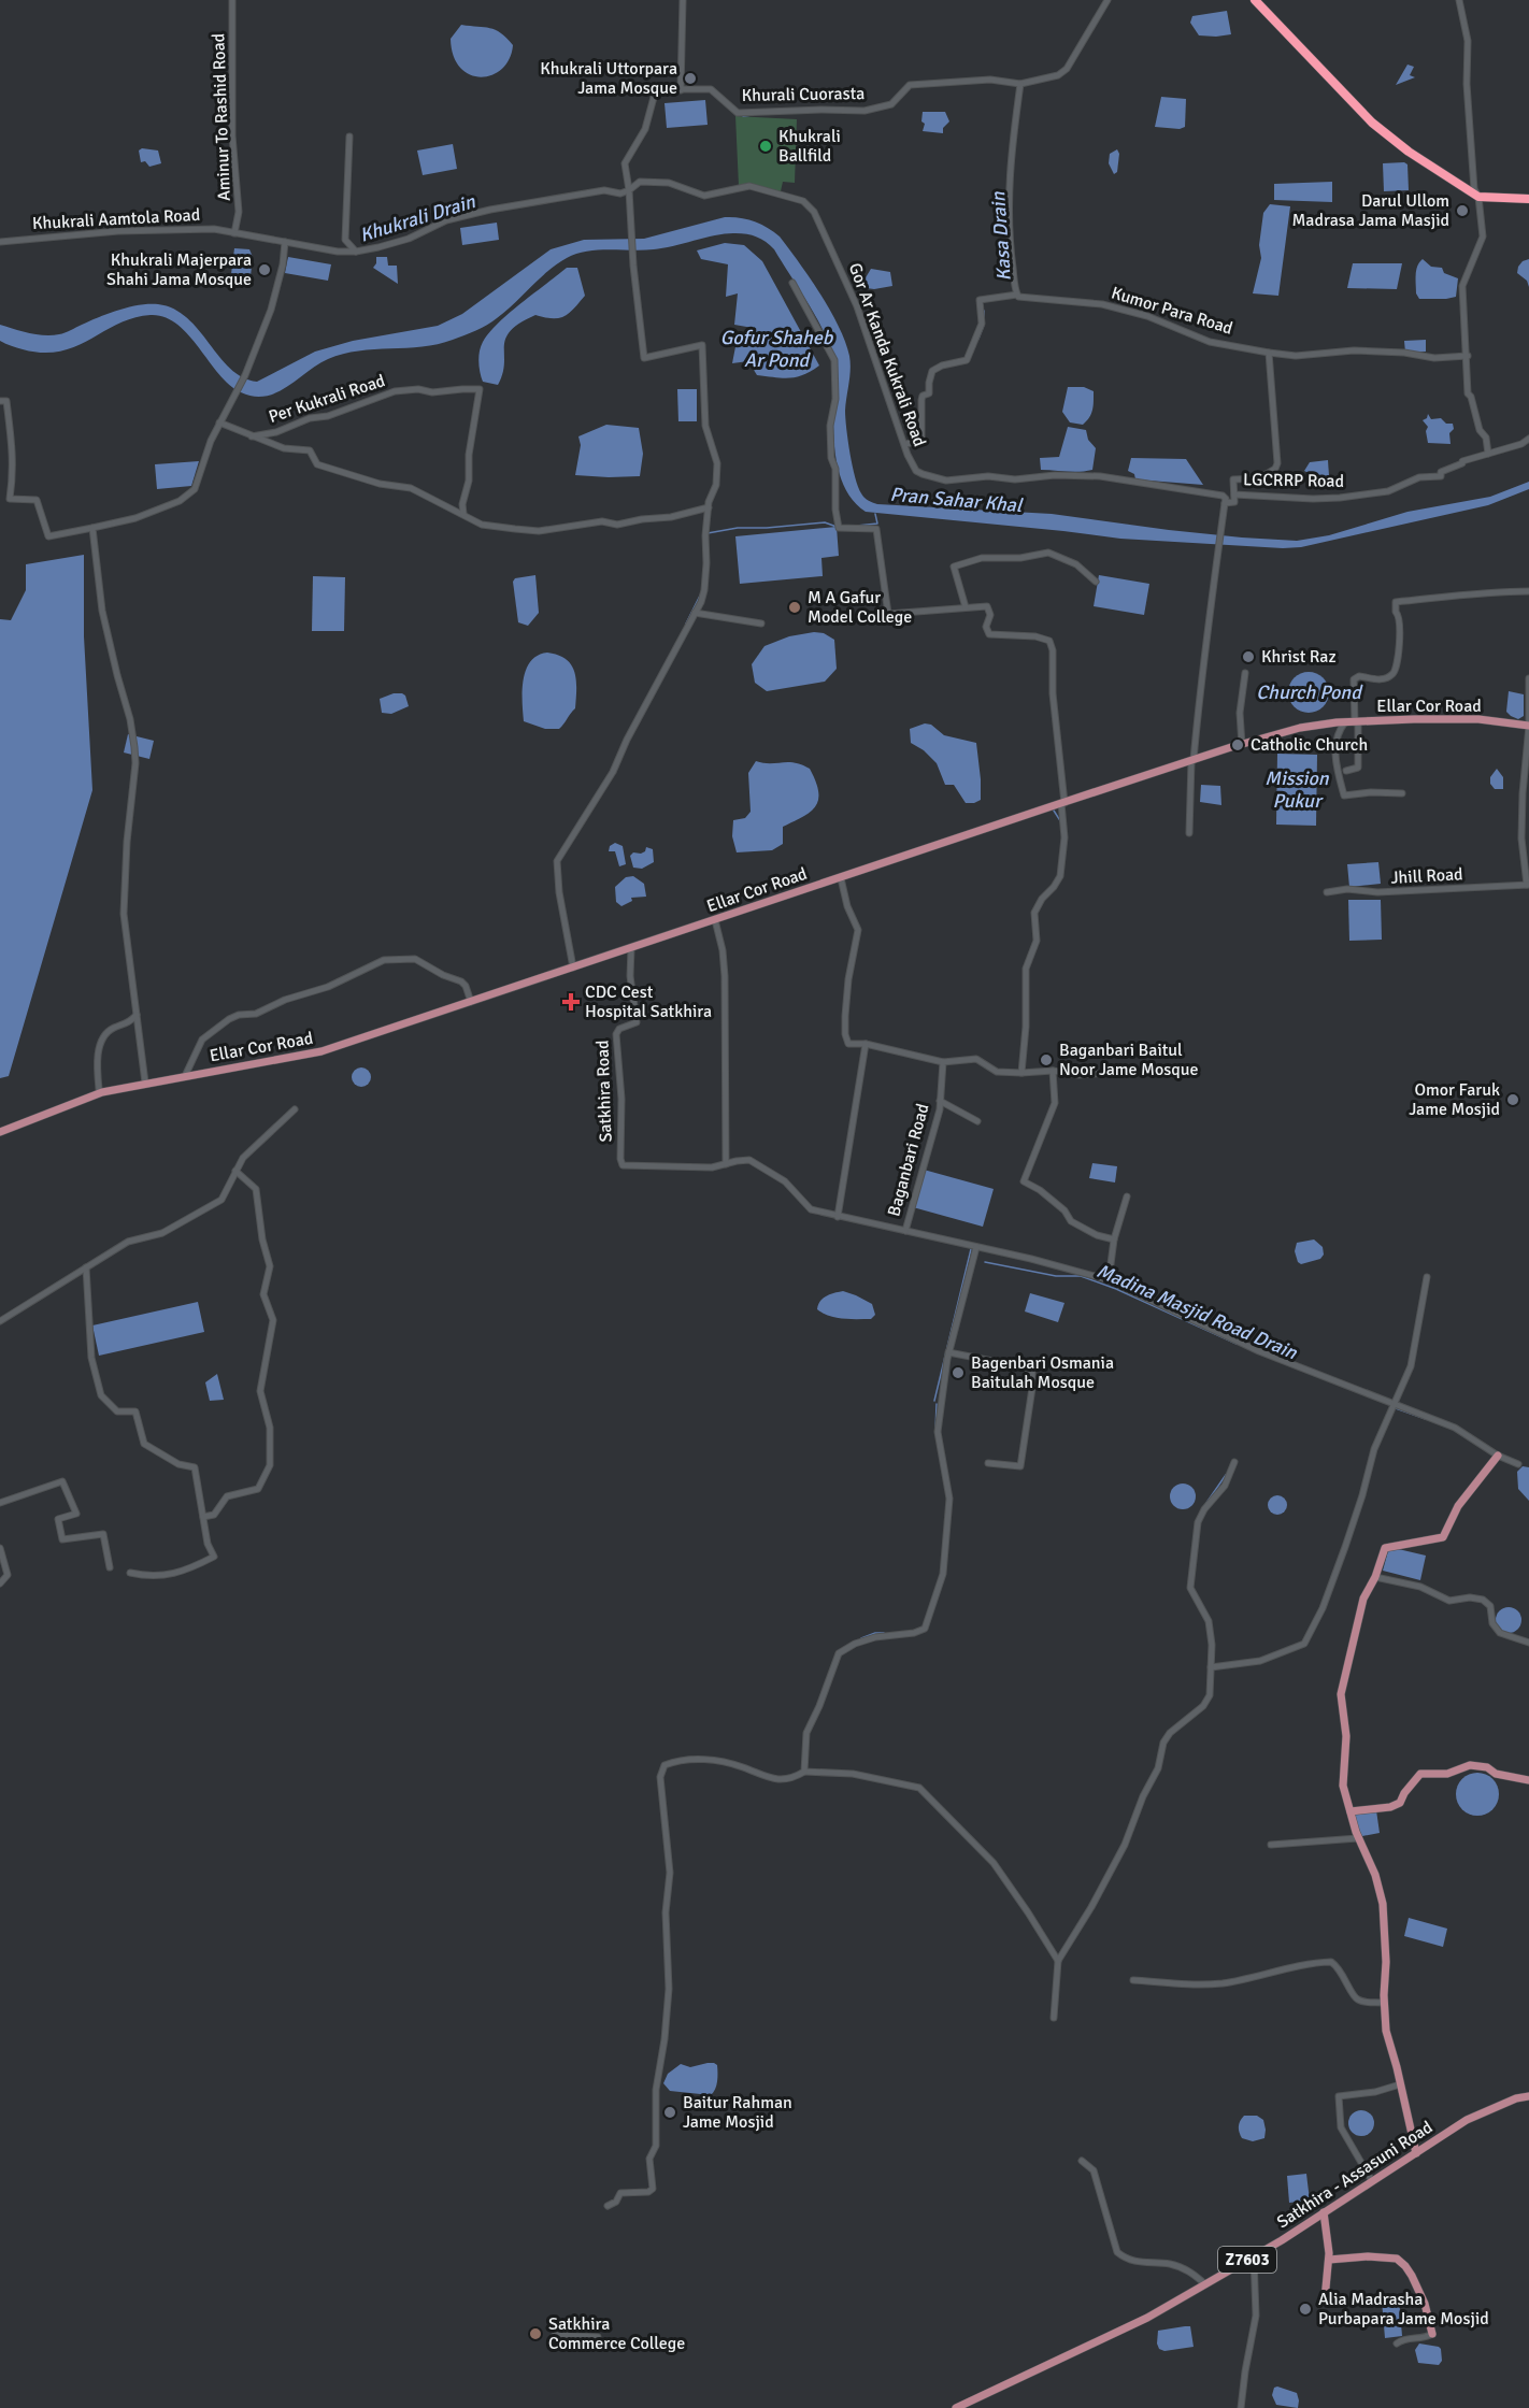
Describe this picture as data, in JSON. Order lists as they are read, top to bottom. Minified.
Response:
{"streets":{"main road":["Ellar Cor Road","Satkhira - Assasuni Road","Z7603"],"street":["Khurali Cuorasta","Aminur To Rashid Road","Khukrali Aamtola Road","Kumor Para Road","Gor Ar Kanda Kukrali Road","Per Kukrali Road","LGCRRP Road","Jhill Road","Satkhira Road","Baganbari Road"]},"crossings":[["Khurali Cuorasta","Gor Ar Kanda Kukrali Road"],["Aminur To Rashid Road","Khukrali Aamtola Road"],["Khukrali Aamtola Road","Gor Ar Kanda Kukrali Road"],["Kumor Para Road","Gor Ar Kanda Kukrali Road"],["Ellar Cor Road","Satkhira Road"],["Satkhira Road","Baganbari Road"]],"water":["Khukrali Drain","Kasa Drain","Gofur Shaheb Ar Pond","Pran Sahar Khal","Church Pond","Mission Pukur","Madina Masjid Road Drain"],"places":{"other":["Khukrali Uttorpara Jama Mosque","Khukrali Ballfild","Darul Ullom Madrasa Jama Masjid","Khukrali Majerpara Shahi Jama Mosque","M A Gafur Model College","Khrist Raz","Catholic Church","Baganbari Baitul Noor Jame Mosque","Omor Faruk Jame Mosjid","Bagenbari Osmania Baitulah Mosque","Baitur Rahman Jame Mosjid","Alia Madrasha Purbapara Jame Mosjid","Satkhira Commerce College"],"health":["CDC Cest Hospital Satkhira"]}}
